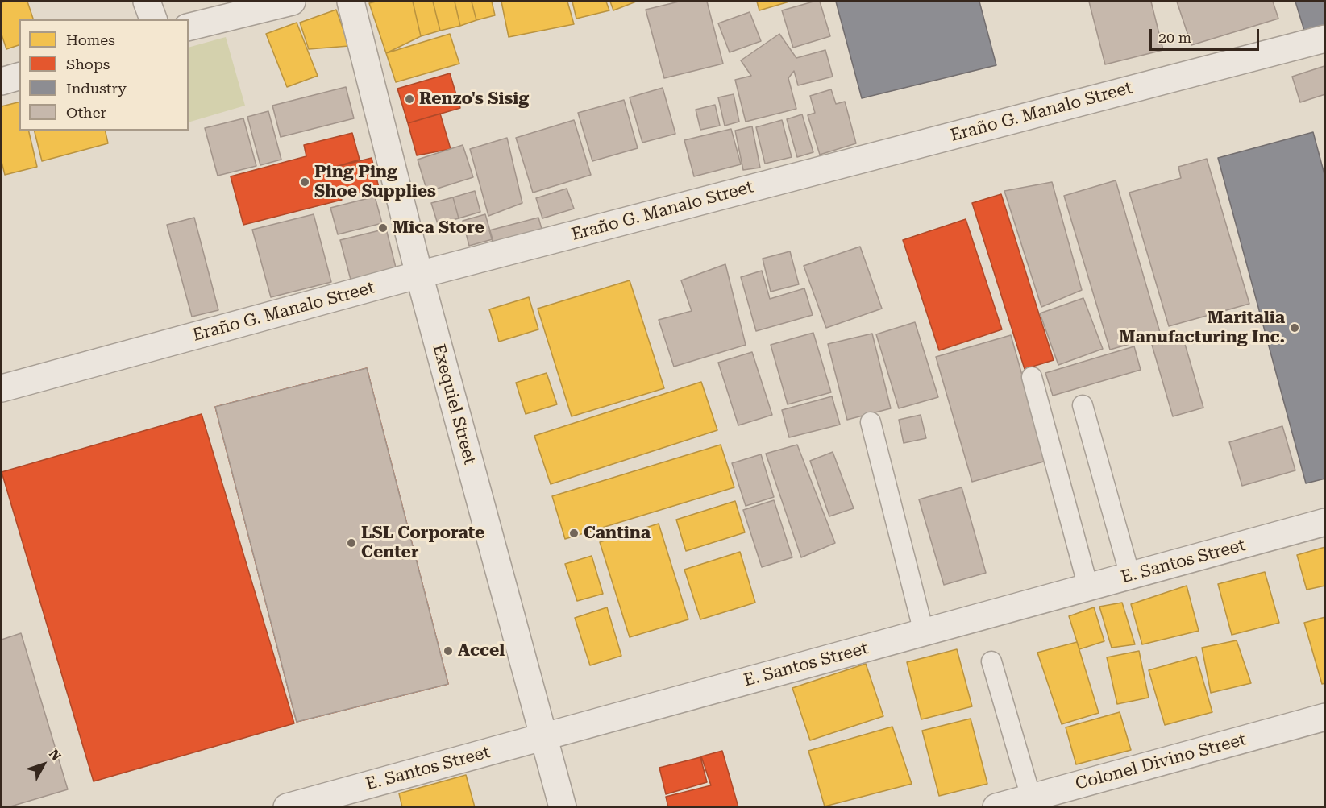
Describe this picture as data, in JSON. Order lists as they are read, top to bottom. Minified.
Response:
{"streets":{"street":["Eraño G. Manalo Street","Exequiel Street","E. Santos Street","Colonel Divino Street"]},"crossings":[["Eraño G. Manalo Street","Exequiel Street"],["Exequiel Street","E. Santos Street"]],"places":["Renzo's Sisig","Ping Ping Shoe Supplies","Mica Store","Maritalia Manufacturing Inc.","Cantina","LSL Corporate Center","Accel"],"legend":["Homes","Shops","Industry","Other"],"scale_bar":"20 m","north":"top right"}
